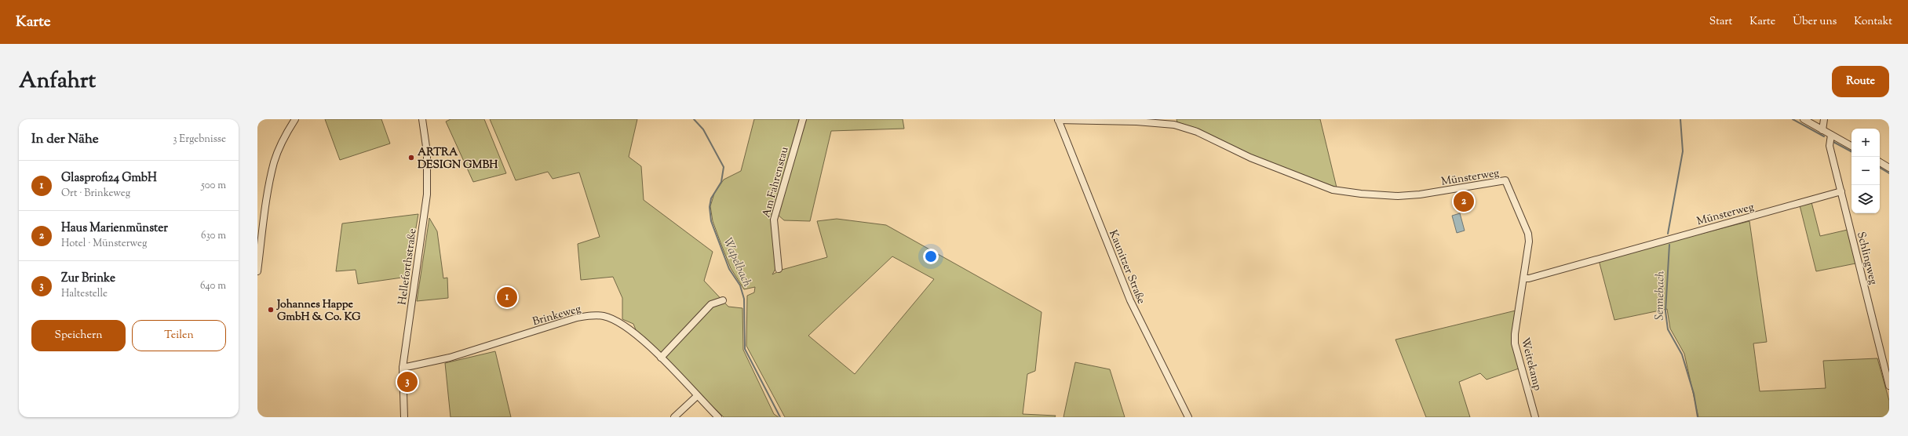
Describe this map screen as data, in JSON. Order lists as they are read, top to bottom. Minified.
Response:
{"streets":{"street":["Münsterweg","Am Fahrenstau","Schlingweg","Helleforthstraße","Kaunitzer Straße","Brinkeweg","Weitekamp"]},"crossings":[["Münsterweg","Schlingweg"],["Münsterweg","Kaunitzer Straße"],["Münsterweg","Weitekamp"],["Helleforthstraße","Brinkeweg"]],"water":["Wapelbach","Sennebach"],"places":["ARTRA DESIGN GMBH","Johannes Happe GmbH & Co. KG"],"page":{"header":"Karte","nav":["Start","Karte","Über uns","Kontakt"],"title":"Anfahrt","buttons":["Route",["Speichern","Teilen"]],"heading":["In der Nähe","3 Ergebnisse"],"map_buttons":["+","−"],"list":[{"mark":"1","name":"Glasprofi24 GmbH","note":"Ort · Brinkeweg","value":"500 m"},{"mark":"2","name":"Haus Marienmünster","note":"Hotel · Münsterweg","value":"630 m"},{"mark":"3","name":"Zur Brinke","note":"Haltestelle","value":"640 m"}],"pins":["2","1","3"]}}
